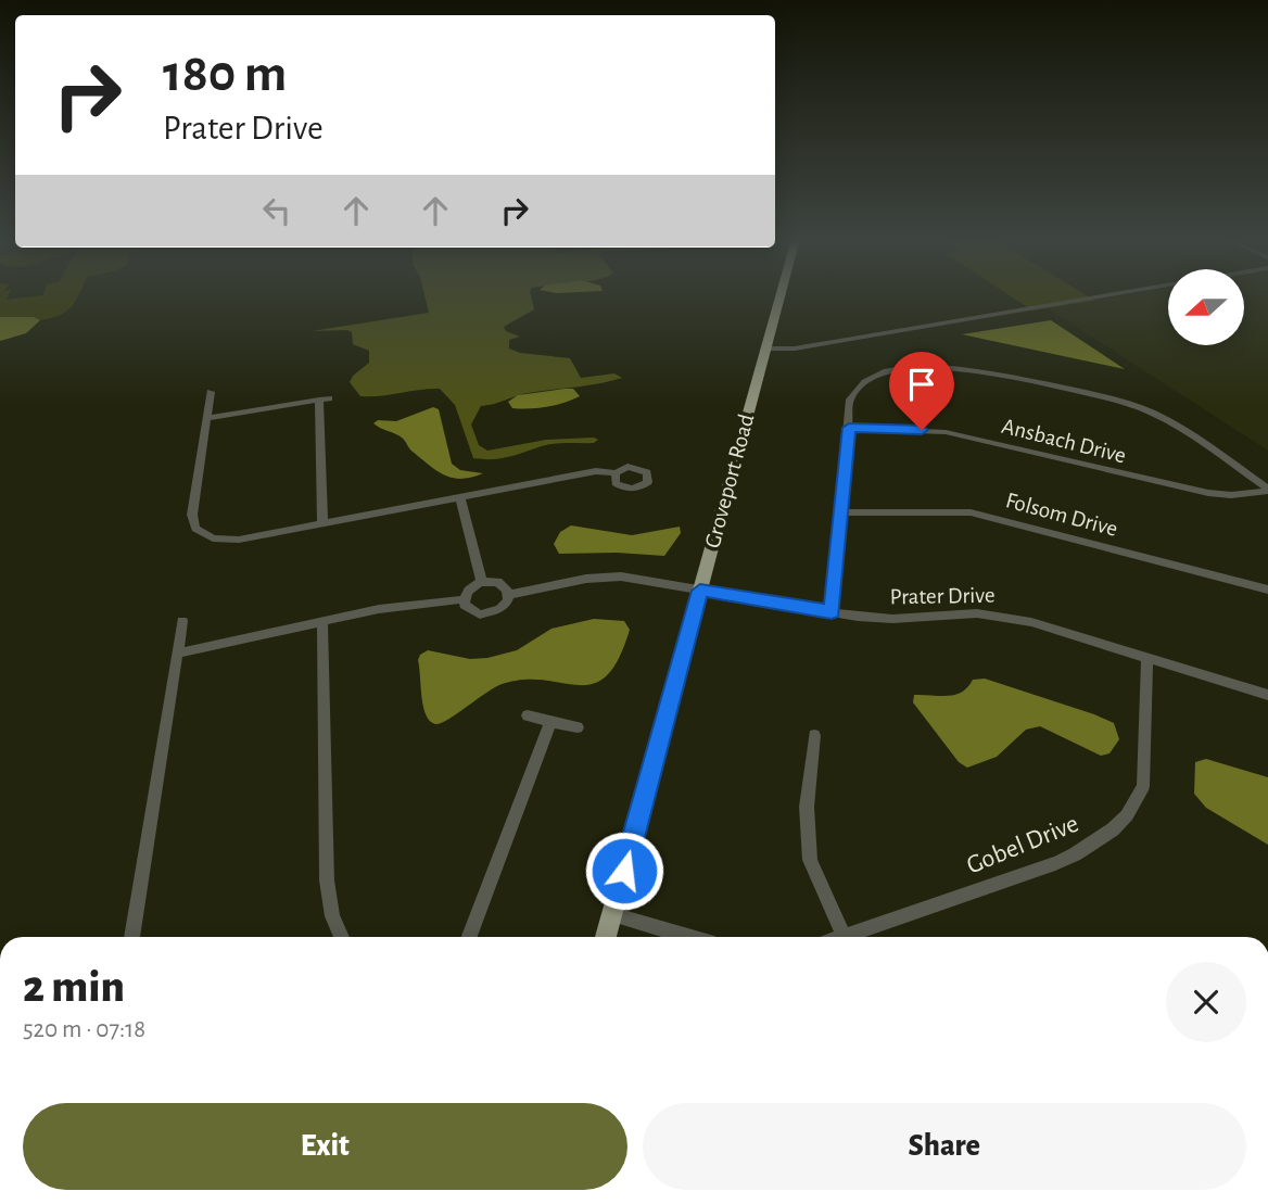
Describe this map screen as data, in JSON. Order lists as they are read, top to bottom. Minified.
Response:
{"streets":{"main road":["Groveport Road"],"street":["Ansbach Drive","Folsom Drive","Prater Drive","Gobel Drive"]},"crossings":[["Groveport Road","Prater Drive"],["Prater Drive","Gobel Drive"]],"north":"left","page":{"turn":["180 m","Prater Drive"],"heading":["2 min","520 m · 07:18"],"buttons":["Exit","Share"]}}
